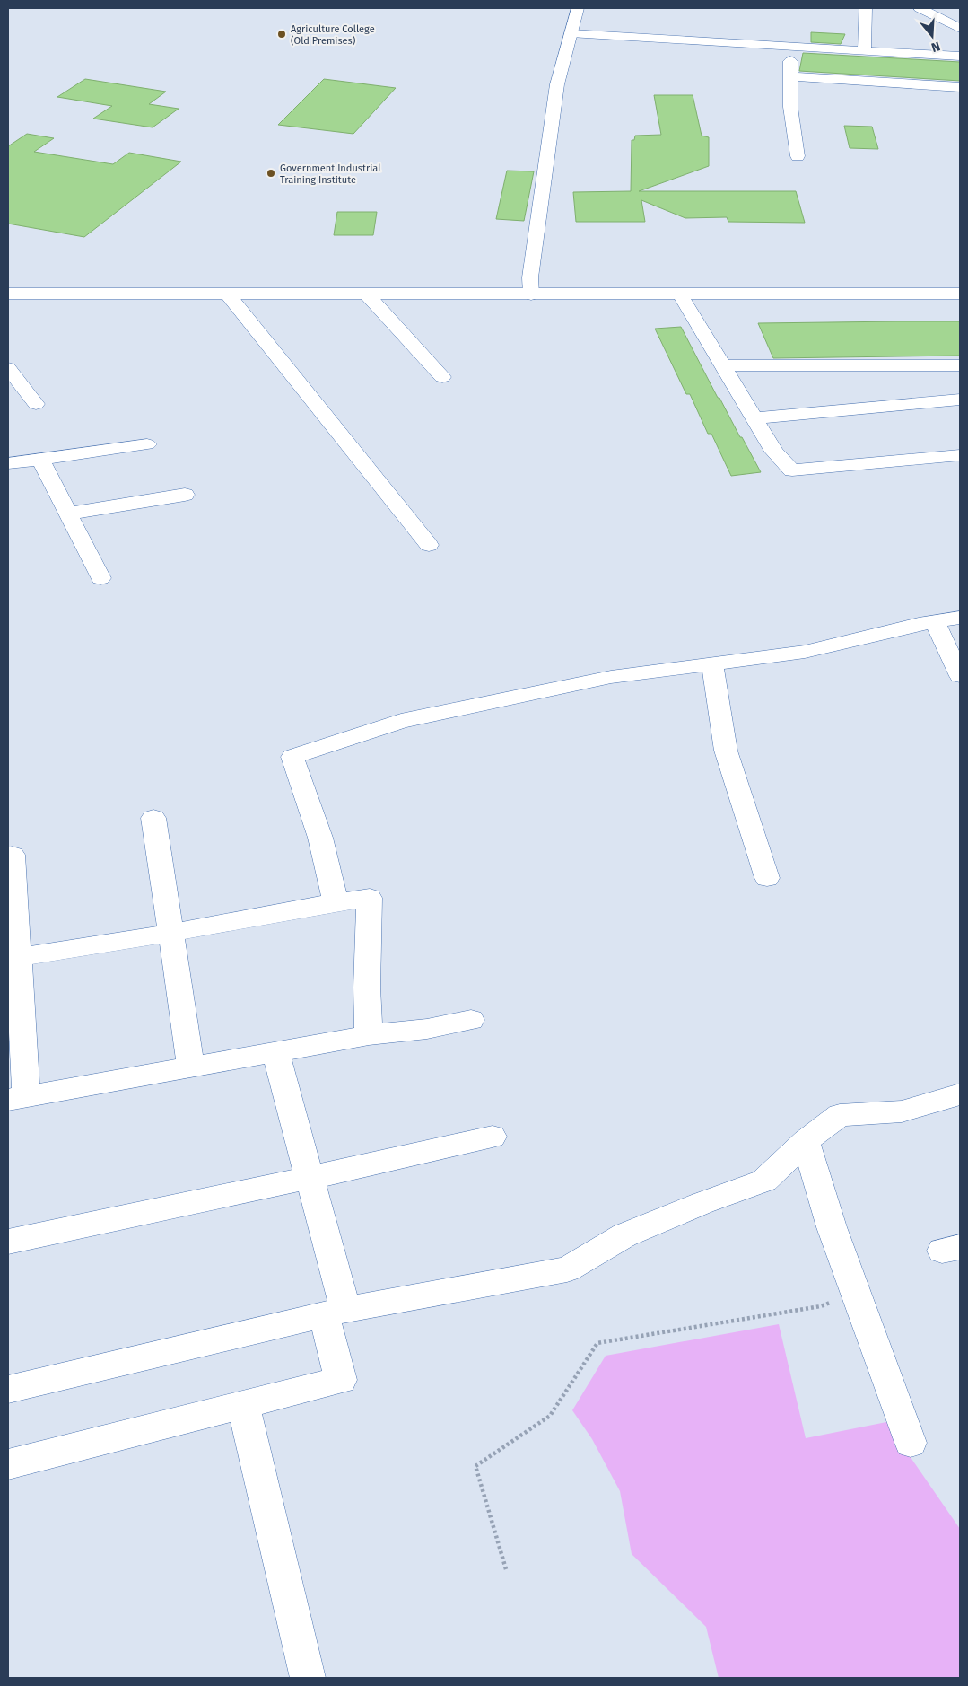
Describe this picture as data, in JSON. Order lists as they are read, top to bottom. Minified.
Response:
{"places":["Agriculture College (Old Premises)","Government Industrial Training Institute"],"north":"bottom"}
